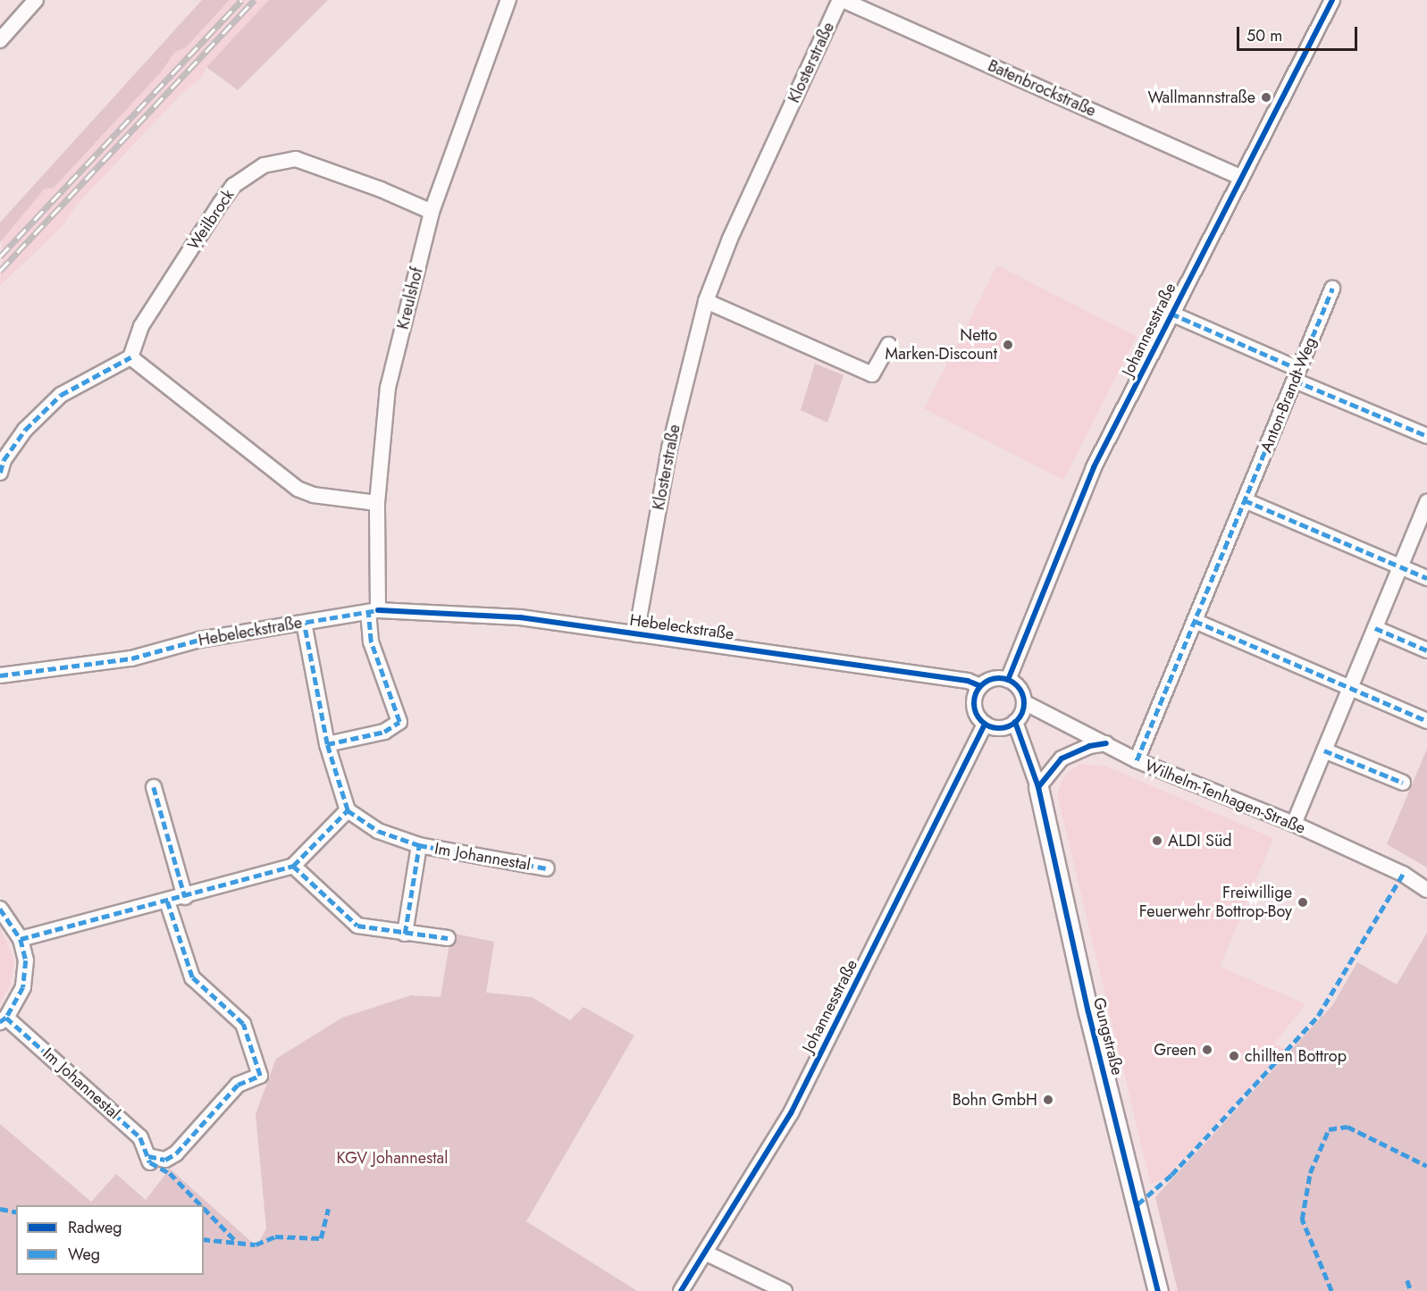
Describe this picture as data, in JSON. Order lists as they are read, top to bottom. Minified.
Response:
{"streets":{"street":["Klosterstraße","Batenbrockstraße","Weilbrock","Kreulshof","Johannesstraße","Anton-Brandt-Weg","Hebeleckstraße","Wilhelm-Tenhagen-Straße","Im Johannestal","Gungstraße"]},"crossings":[["Klosterstraße","Batenbrockstraße"],["Klosterstraße","Hebeleckstraße"],["Batenbrockstraße","Johannesstraße"],["Weilbrock","Kreulshof"],["Kreulshof","Hebeleckstraße"],["Johannesstraße","Hebeleckstraße"],["Johannesstraße","Wilhelm-Tenhagen-Straße"],["Johannesstraße","Gungstraße"],["Anton-Brandt-Weg","Wilhelm-Tenhagen-Straße"],["Hebeleckstraße","Wilhelm-Tenhagen-Straße"],["Hebeleckstraße","Gungstraße"],["Wilhelm-Tenhagen-Straße","Gungstraße"]],"parks":["KGV Johannestal"],"places":["Wallmannstraße","Netto Marken-Discount","ALDI Süd","Freiwillige Feuerwehr Bottrop-Boy","Green","chillten Bottrop","Bohn GmbH"],"legend":["Radweg","Weg"],"scale_bar":"50 m"}
